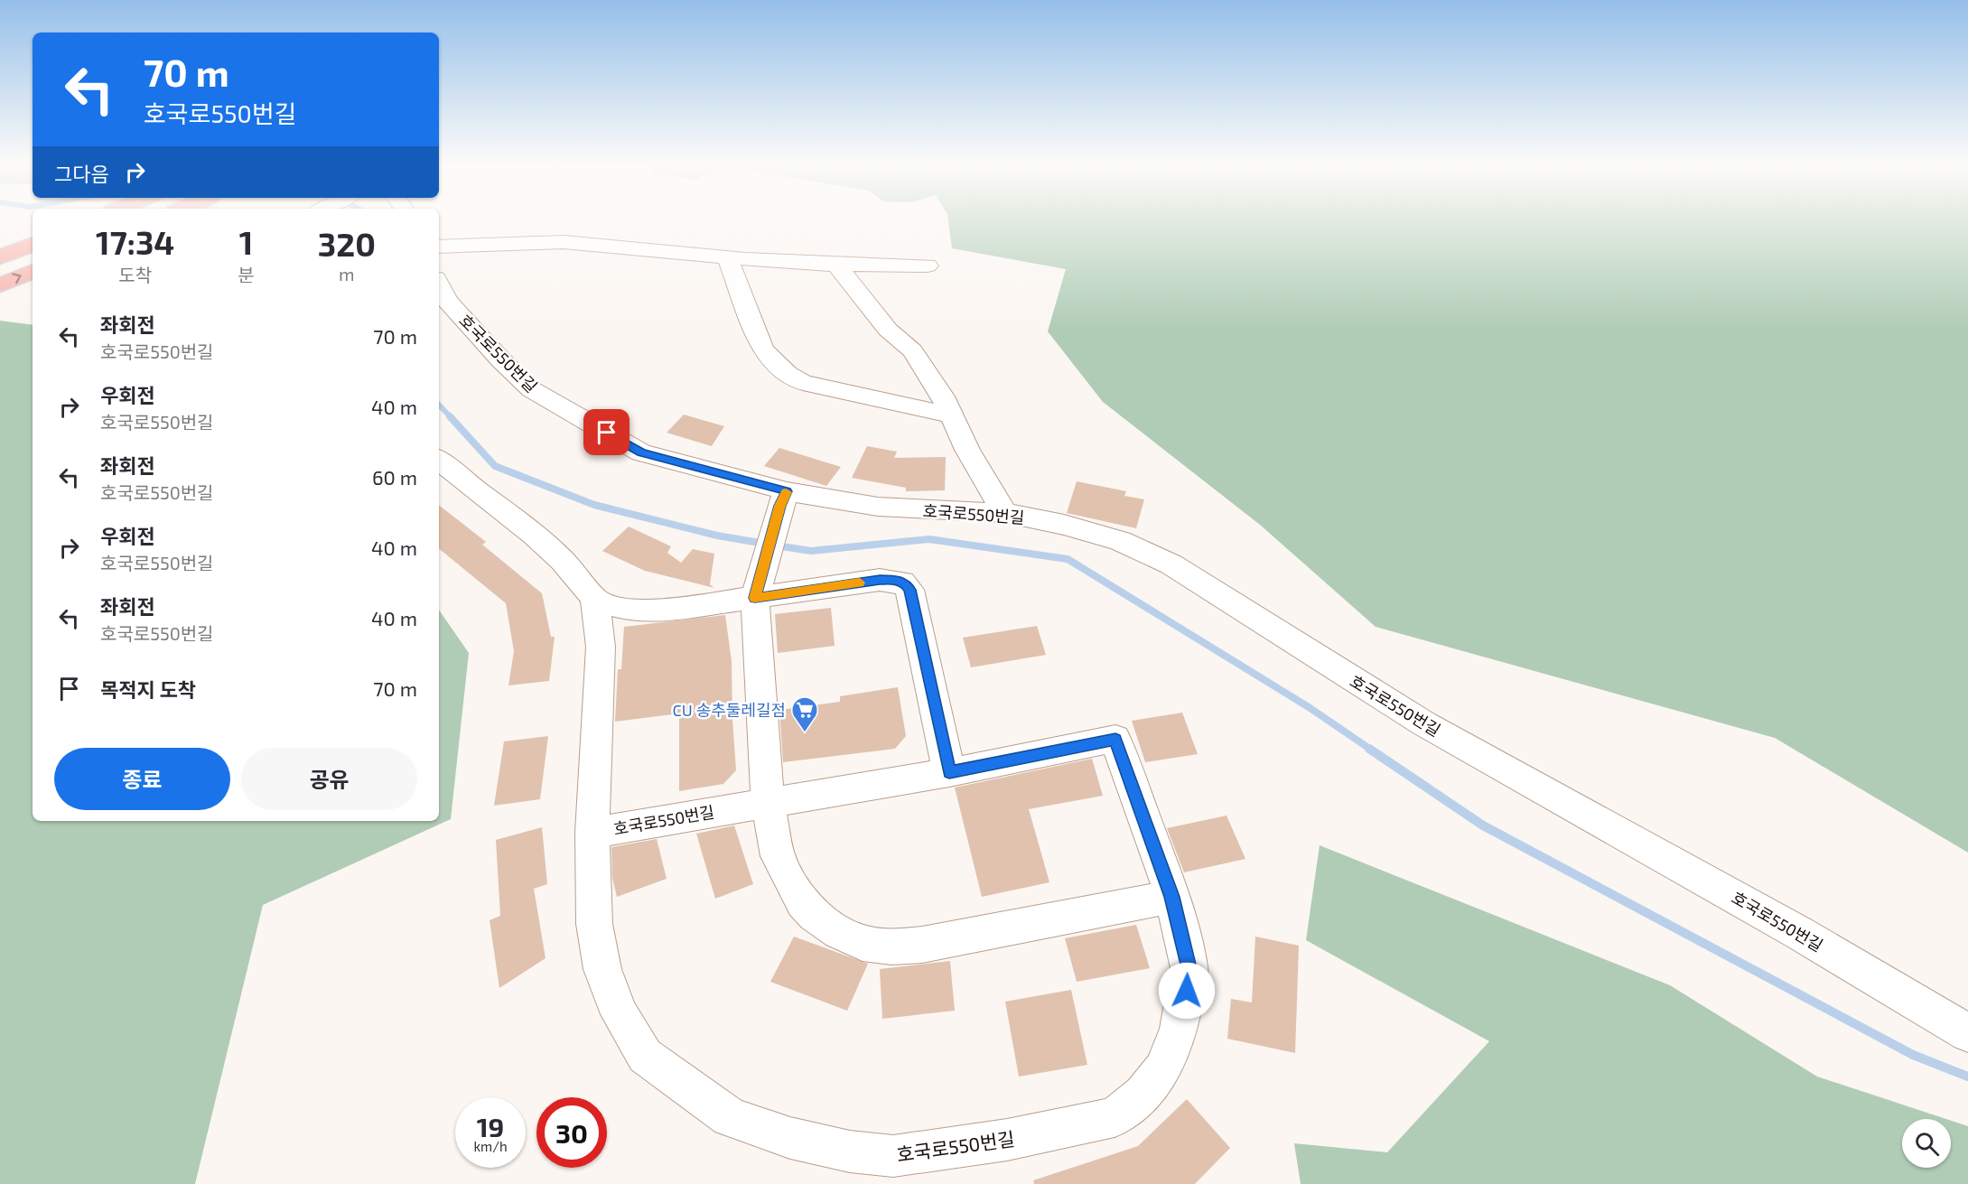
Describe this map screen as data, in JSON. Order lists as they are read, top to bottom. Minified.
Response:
{"streets":{"street":["호국로550번길"]},"places":{"supermarket":["CU 송추둘레길점"]},"page":{"turn":["70 m","호국로550번길"],"then":"그다음","eta":["17:34","도착","1","분","320","m"],"list":[{"name":"좌회전","note":"호국로550번길","value":"70 m"},{"name":"우회전","note":"호국로550번길","value":"40 m"},{"name":"좌회전","note":"호국로550번길","value":"60 m"},{"name":"우회전","note":"호국로550번길","value":"40 m"},{"name":"좌회전","note":"호국로550번길","value":"40 m"},{"name":"목적지 도착","value":"70 m"}],"buttons":["종료","공유"],"speed":"19 km/h","limit":"30"}}
